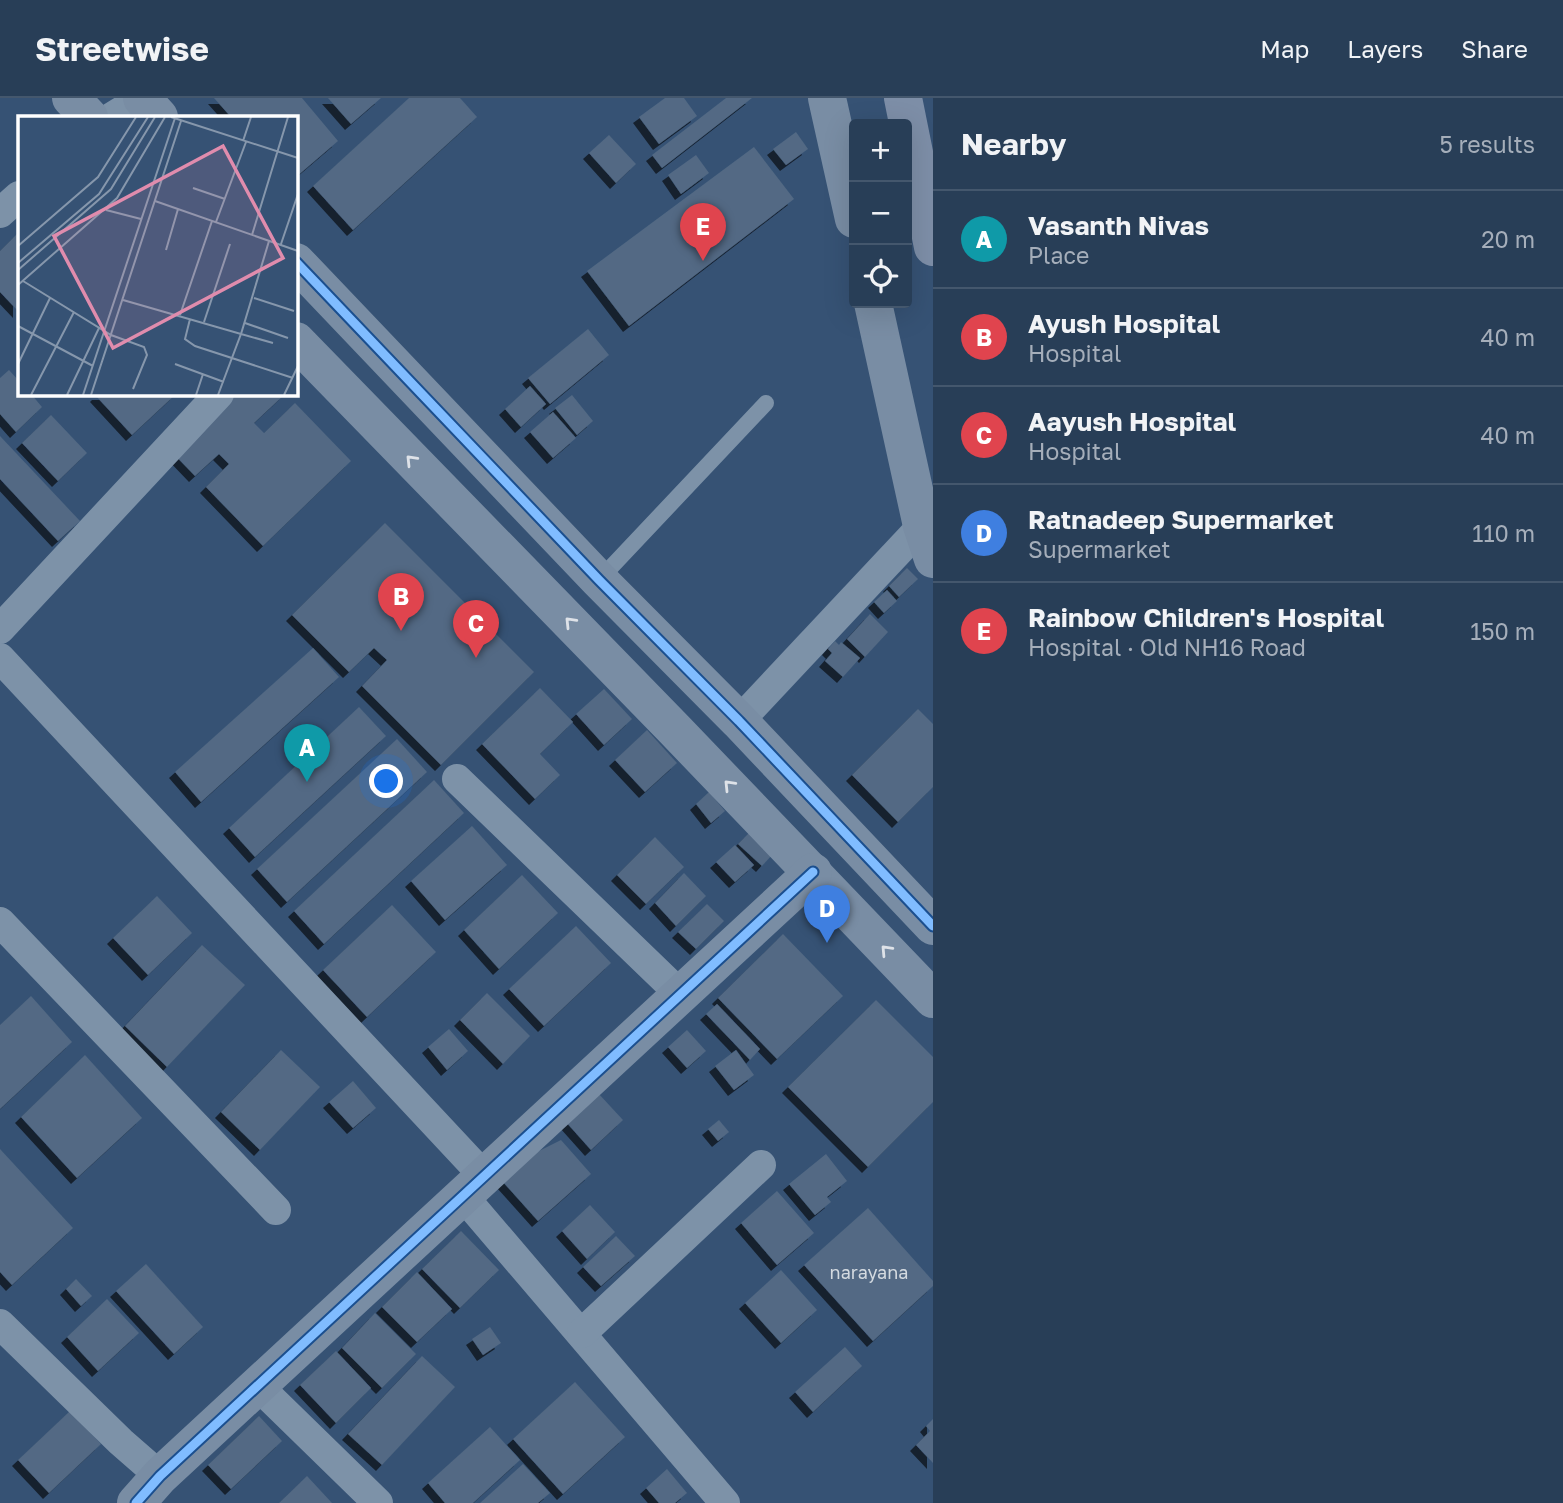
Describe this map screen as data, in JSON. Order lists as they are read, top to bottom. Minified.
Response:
{"house_numbers":["narayana"],"page":{"header":"Streetwise","nav":["Map","Layers","Share"],"heading":["Nearby","5 results"],"map_buttons":["+","−"],"list":[{"mark":"A","name":"Vasanth Nivas","note":"Place","value":"20 m"},{"mark":"B","name":"Ayush Hospital","note":"Hospital","value":"40 m"},{"mark":"C","name":"Aayush Hospital","note":"Hospital","value":"40 m"},{"mark":"D","name":"Ratnadeep Supermarket","note":"Supermarket","value":"110 m"},{"mark":"E","name":"Rainbow Children's Hospital","note":"Hospital · Old NH16 Road","value":"150 m"}],"pins":["E","B","C","A","D"]}}
